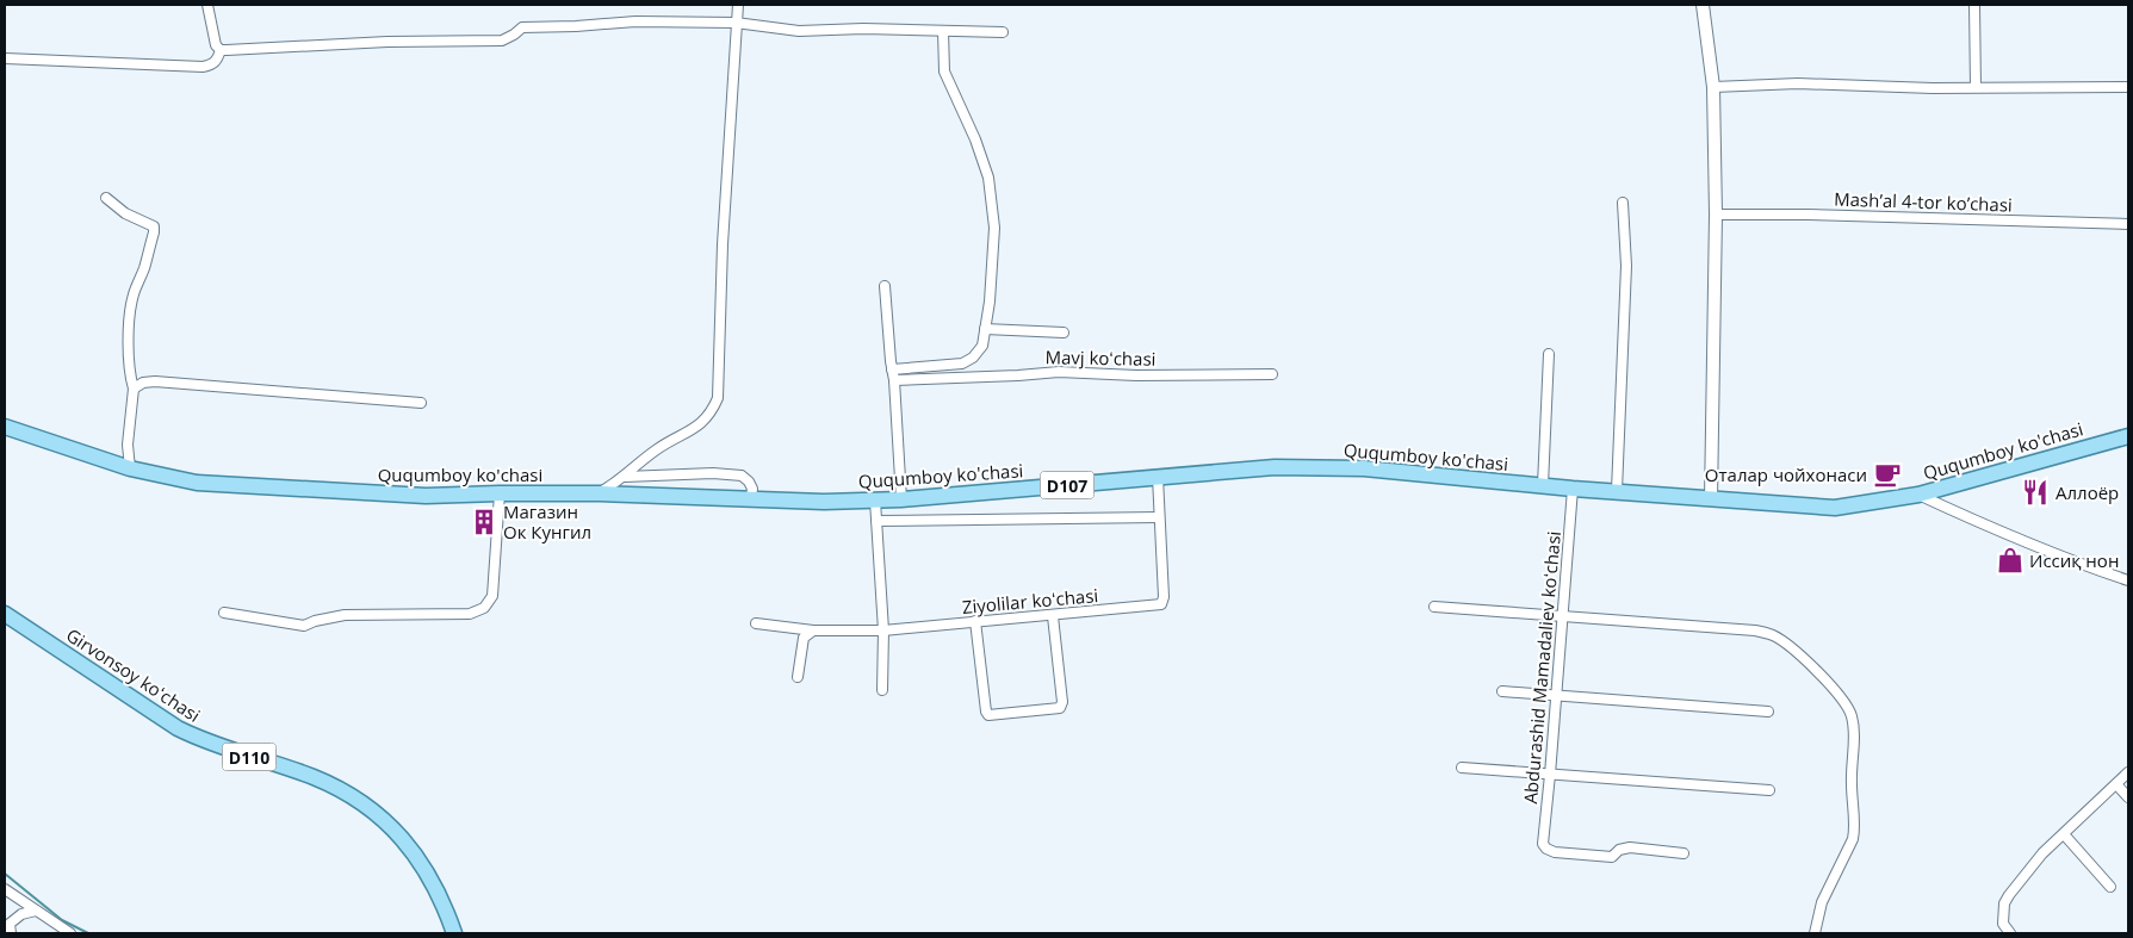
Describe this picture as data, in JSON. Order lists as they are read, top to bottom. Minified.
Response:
{"streets":{"main road":["Ququmboy ko'chasi","D107","Girvonsoy koʻchasi","D110"],"street":["Mashʼal 4-tor koʼchasi","Mavj koʻchasi","Ziyolilar koʻchasi","Abdurashid Mamadaliev koʻchasi"]},"crossings":[["Ququmboy ko'chasi","Abdurashid Mamadaliev koʻchasi"]],"places":{"cafe":["Оталар чойхонаси"],"restaurant":["Аллоёр"],"building":["Магазин Ок Кунгил"],"shop":["Иссиқ нон"]}}
